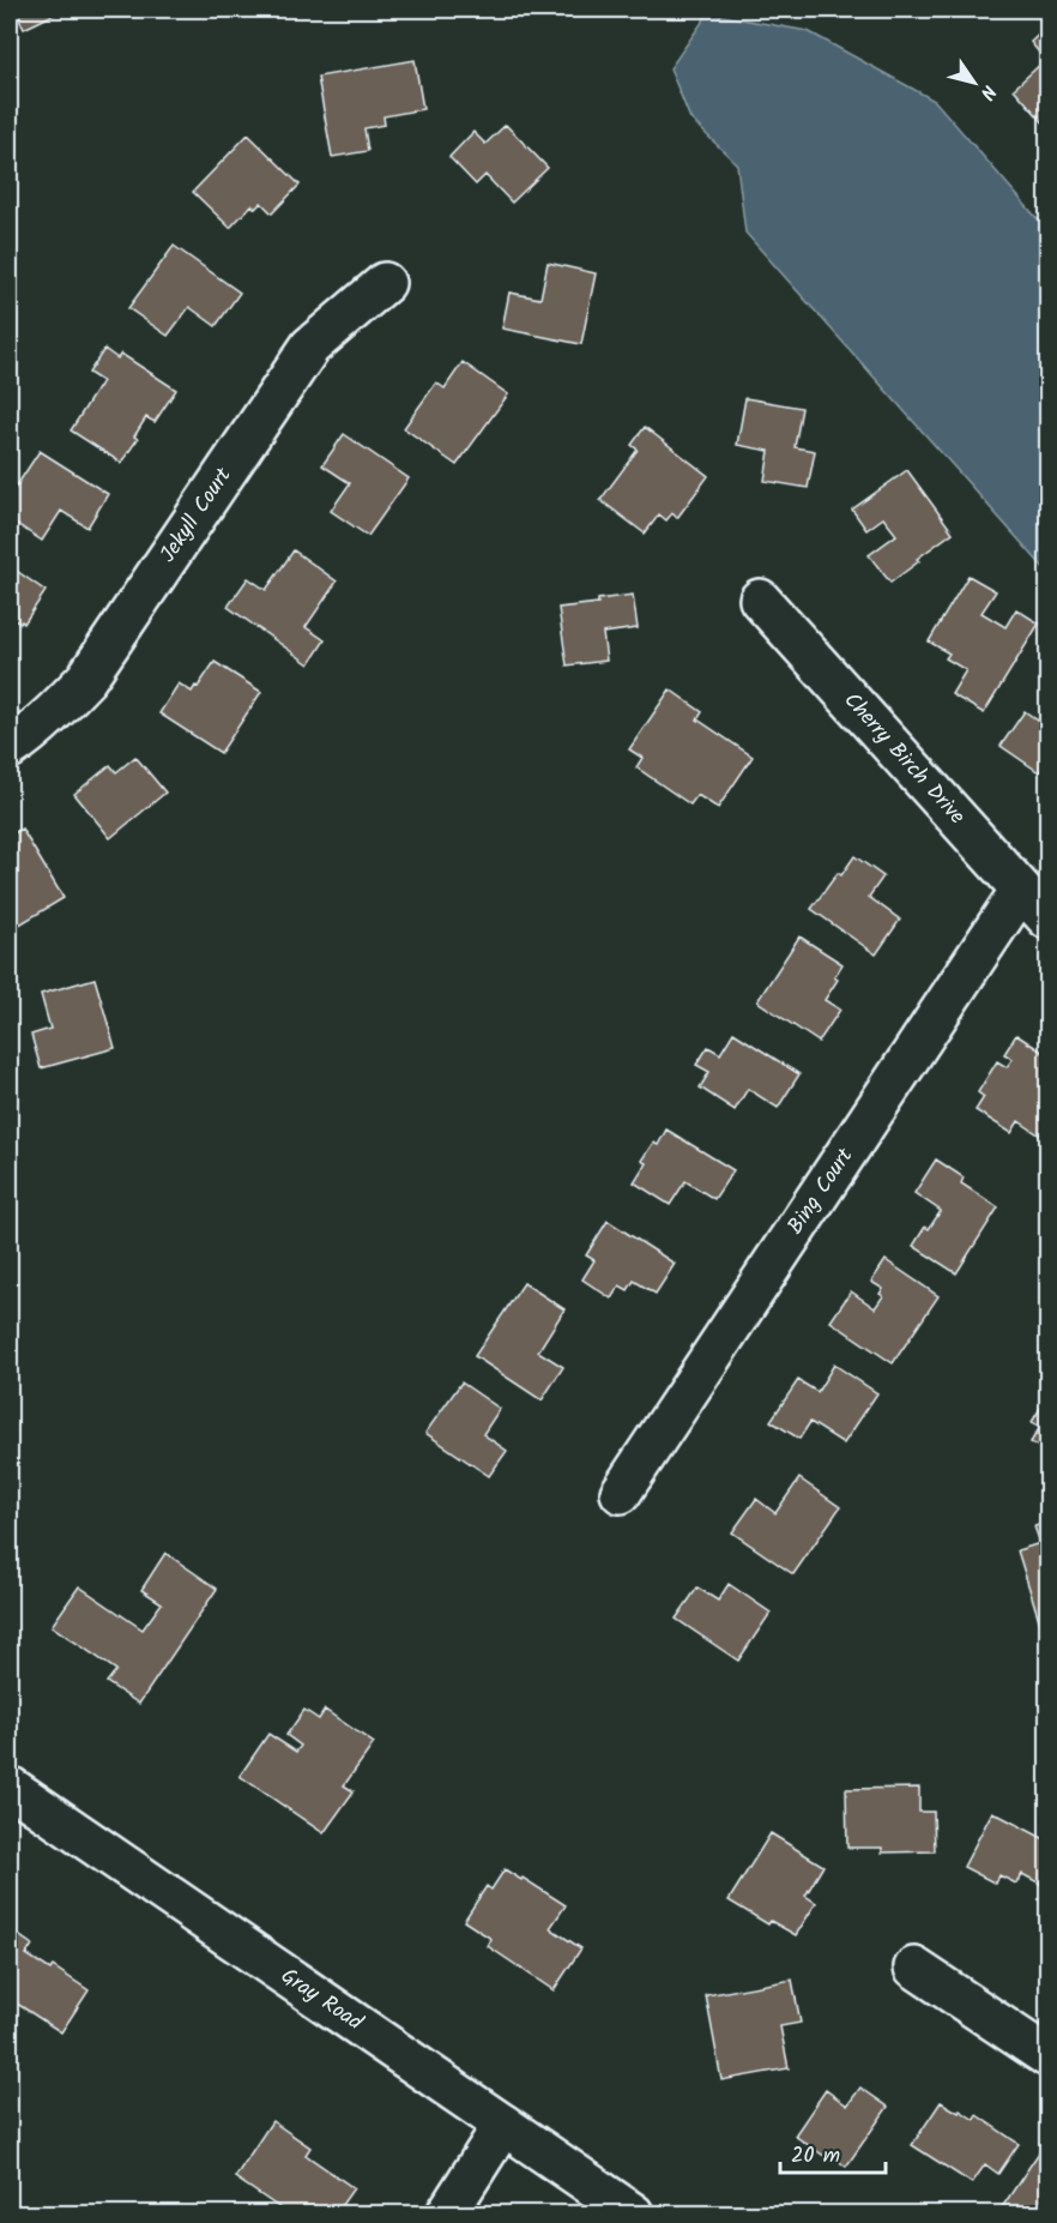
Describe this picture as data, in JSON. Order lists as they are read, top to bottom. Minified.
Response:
{"streets":{"street":["Jekyll Court","Cherry Birch Drive","Bing Court","Gray Road"]},"crossings":[["Cherry Birch Drive","Bing Court"]],"scale_bar":"20 m","north":"bottom right"}
